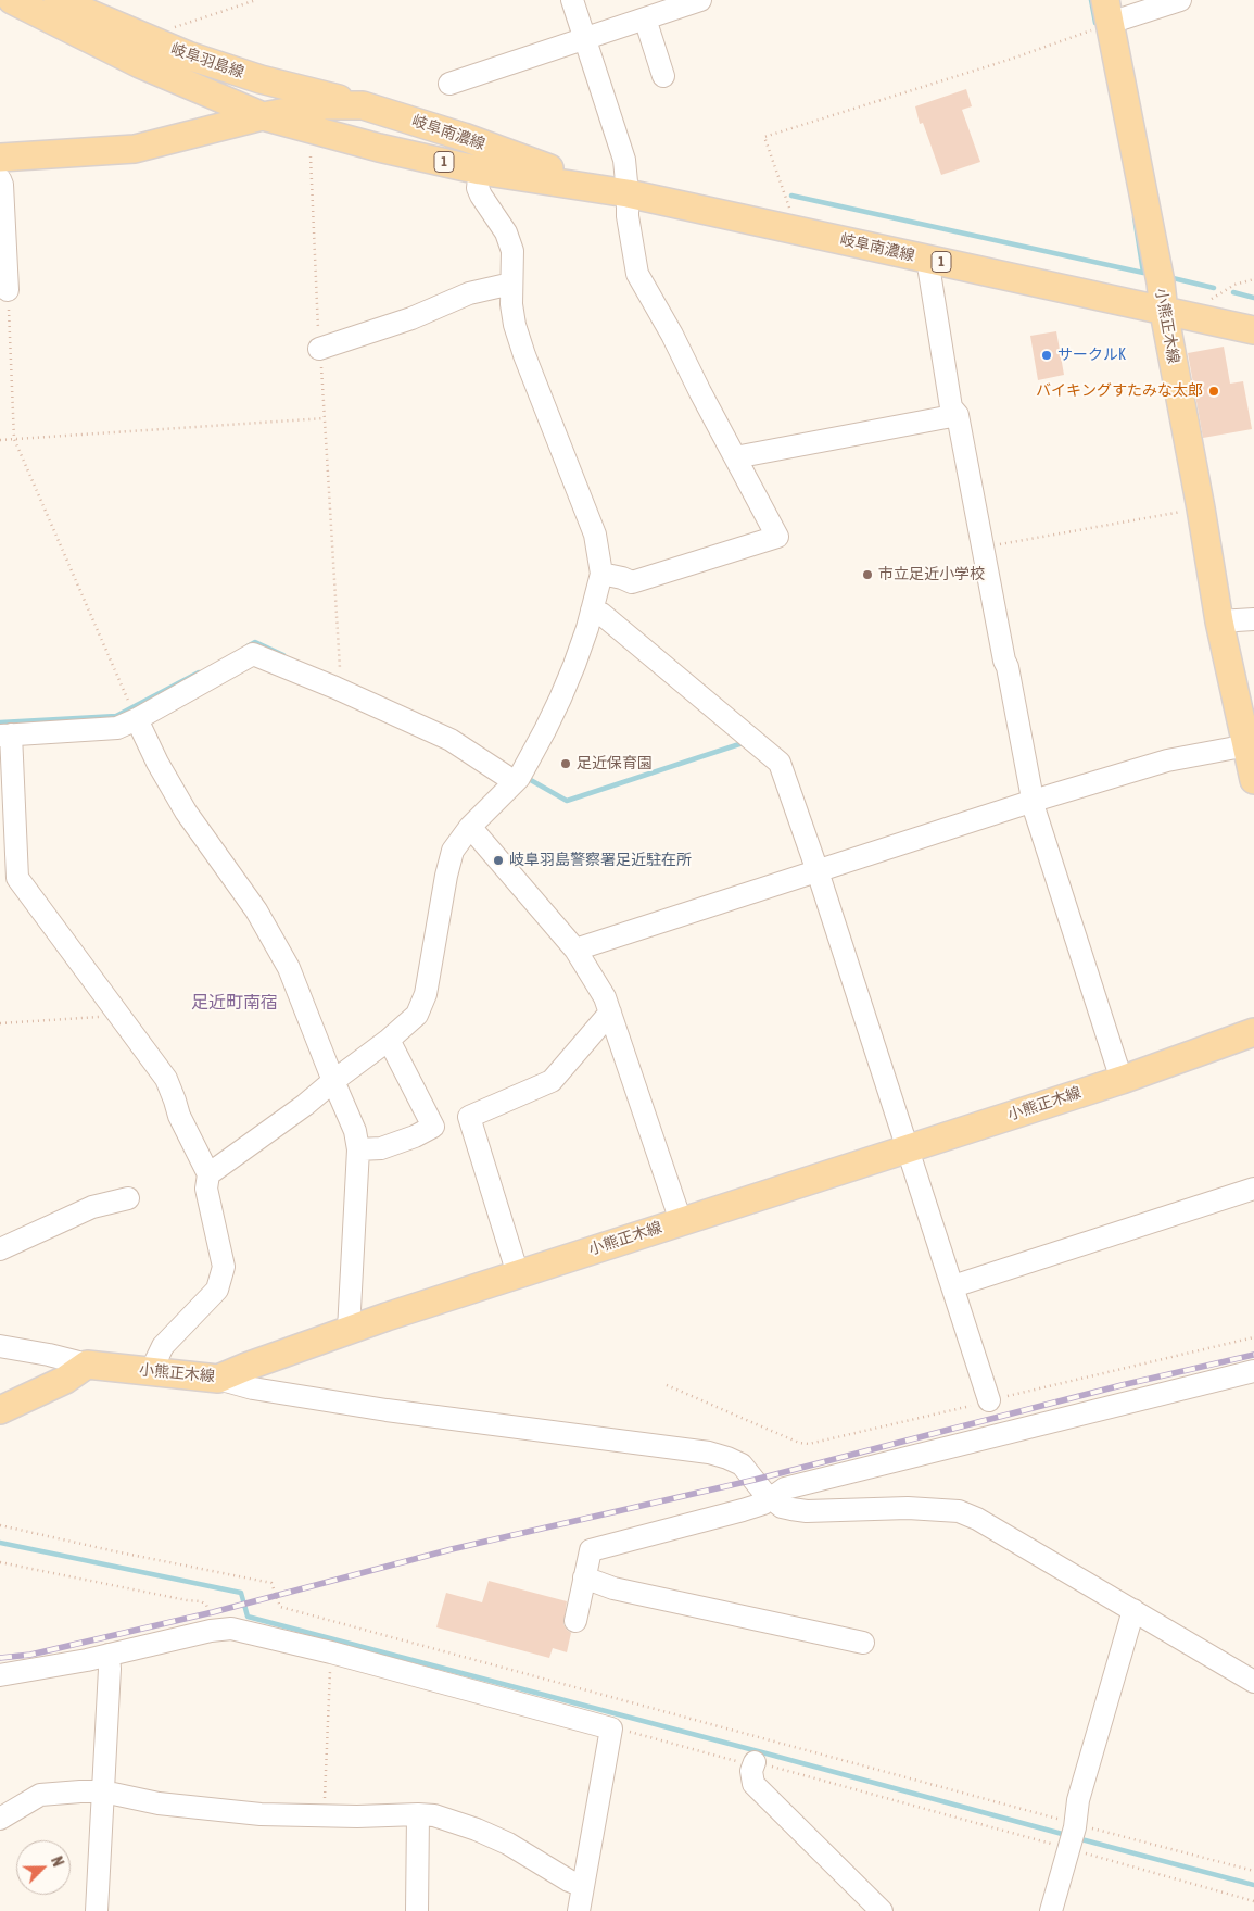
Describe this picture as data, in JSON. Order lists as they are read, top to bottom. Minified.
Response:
{"streets":{"main road":["岐阜羽島線","岐阜南濃線","1","小熊正木線"]},"crossings":[["岐阜羽島線","岐阜南濃線"],["岐阜南濃線","小熊正木線"]],"districts":["足近町南宿"],"places":["サークルK","バイキングすたみな太郎","市立足近小学校","足近保育園","岐阜羽島警察署足近駐在所"],"north":"top right"}
